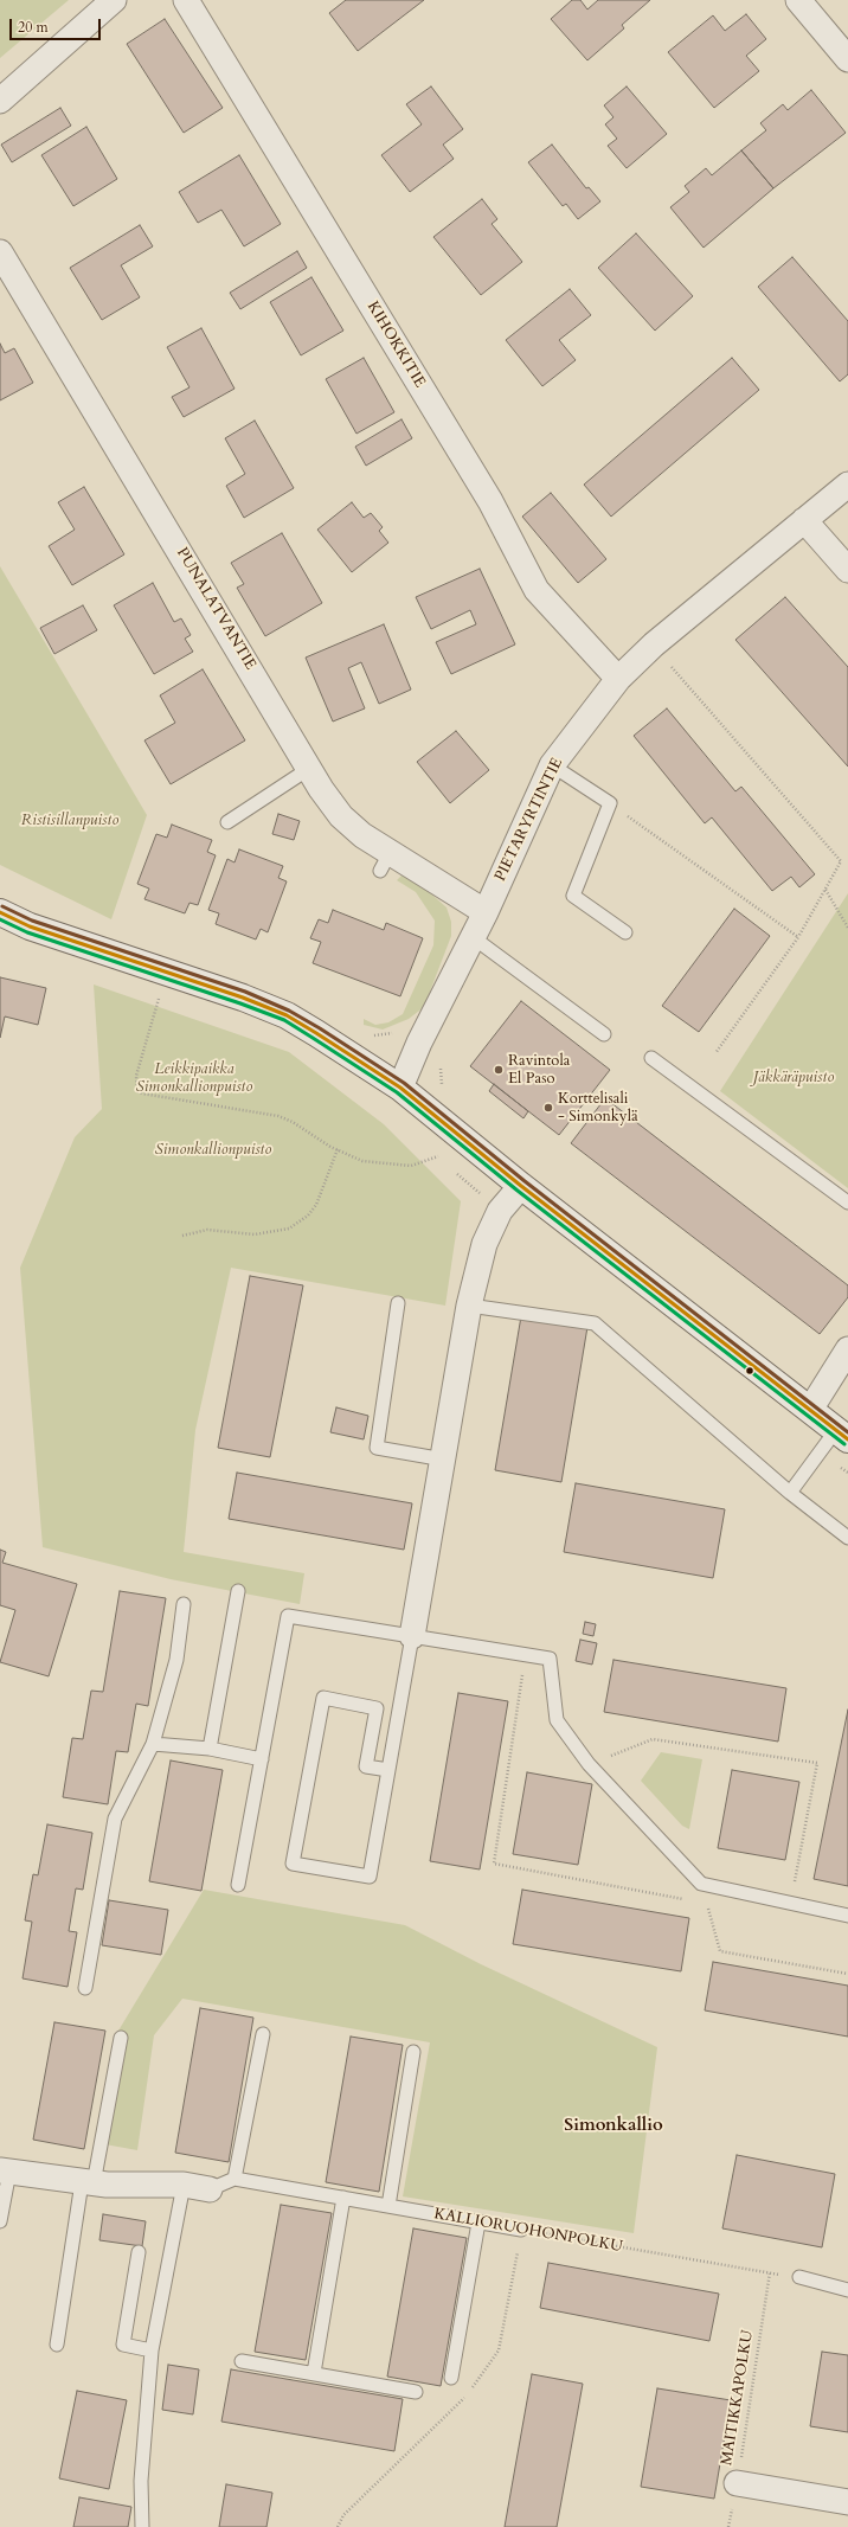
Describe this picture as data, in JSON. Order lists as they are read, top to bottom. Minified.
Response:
{"streets":{"street":["KIHOKKITIE","PUNALATVANTIE","PIETARYRTINTIE"],"lane":["KALLIORUOHONPOLKU"],"path":["MAITIKKAPOLKU"]},"crossings":[["KIHOKKITIE","PIETARYRTINTIE"],["PUNALATVANTIE","PIETARYRTINTIE"],["KALLIORUOHONPOLKU","MAITIKKAPOLKU"]],"districts":["Simonkallio"],"parks":["Ristisillanpuisto","Leikkipaikka Simonkallionpuisto","Jäkkäräpuisto","Simonkallionpuisto"],"places":["Ravintola El Paso","Korttelisali - Simonkylä"],"scale_bar":"20 m"}
